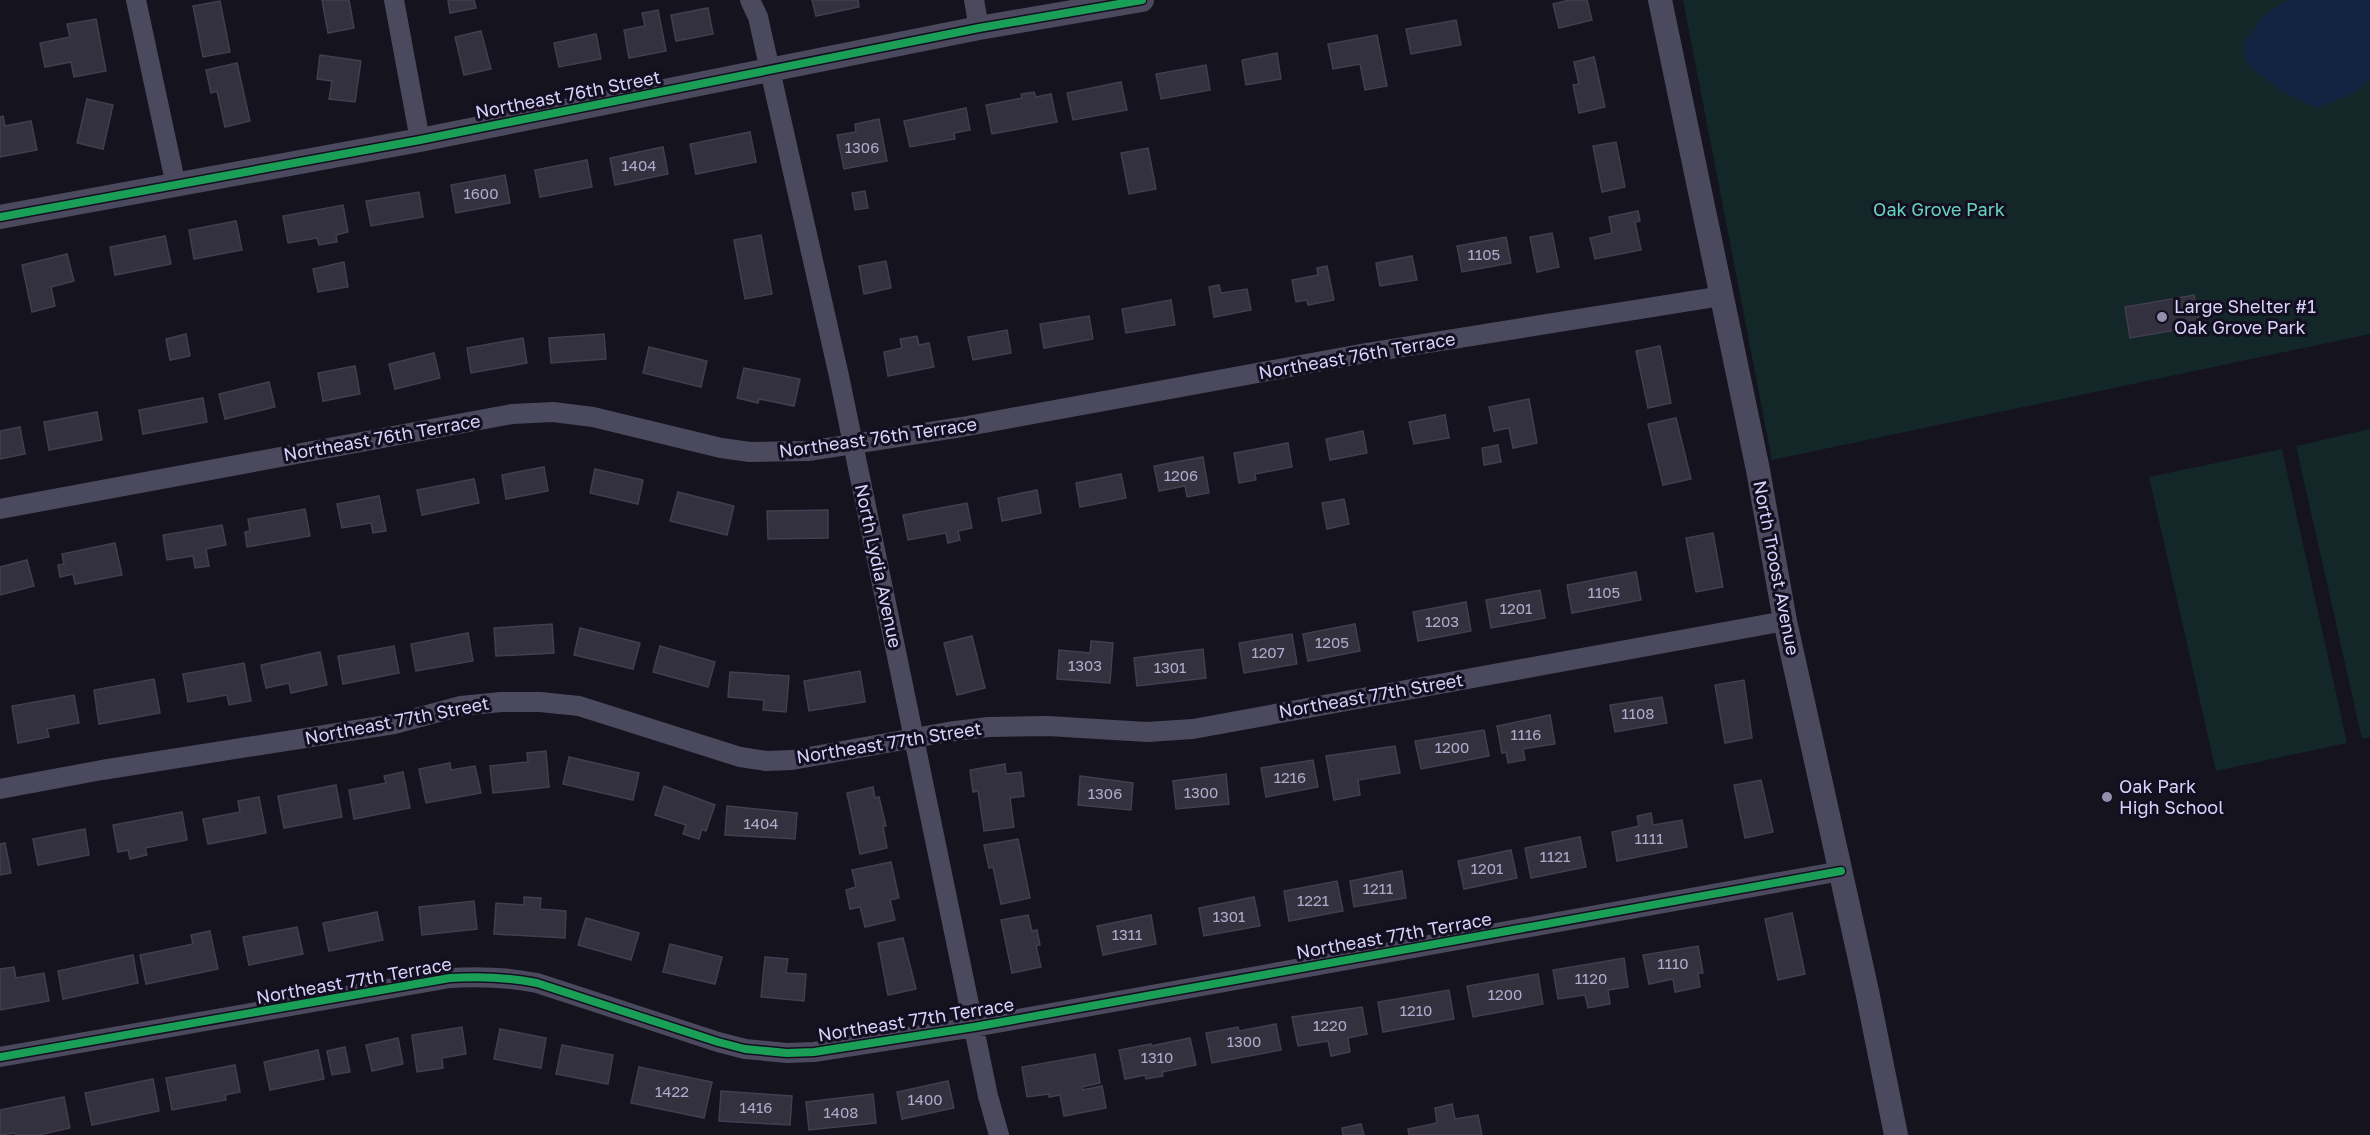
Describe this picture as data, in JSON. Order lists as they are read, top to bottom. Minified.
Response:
{"streets":{"street":["Northeast 76th Street","Northeast 76th Terrace","North Lydia Avenue","North Troost Avenue","Northeast 77th Street","Northeast 77th Terrace"]},"crossings":[["Northeast 76th Street","North Lydia Avenue"],["Northeast 76th Terrace","North Lydia Avenue"],["Northeast 76th Terrace","North Troost Avenue"],["North Lydia Avenue","Northeast 77th Street"],["North Lydia Avenue","Northeast 77th Terrace"],["North Troost Avenue","Northeast 77th Street"],["North Troost Avenue","Northeast 77th Terrace"]],"parks":["Oak Grove Park"],"places":["Large Shelter #1 Oak Grove Park","Oak Park High School"],"house_numbers":["1306","1404","1600","1105","1206","1105","1201","1203","1205","1207","1303","1301","1108","1116","1200","1216","1300","1306","1404","1111","1121","1201","1211","1221","1301","1311","1110","1120","1200","1210","1220","1300","1310","1422","1400","1416","1408"]}
